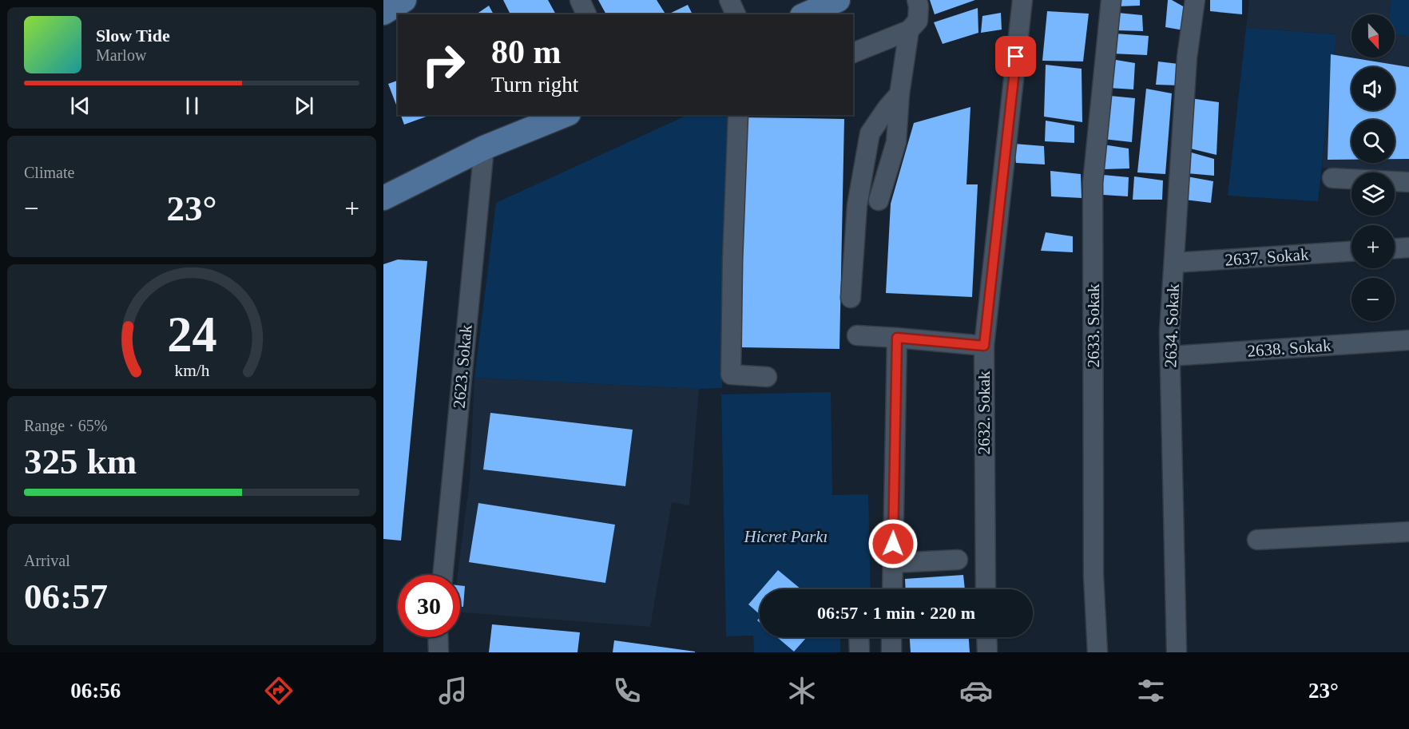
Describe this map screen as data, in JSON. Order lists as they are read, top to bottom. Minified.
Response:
{"streets":{"street":["2637. Sokak","2633. Sokak","2634. Sokak","2638. Sokak","2623. Sokak","2632. Sokak"]},"crossings":[["2637. Sokak","2634. Sokak"],["2634. Sokak","2638. Sokak"]],"parks":["Hicret Parkı"],"north":"bottom","page":{"map_buttons":["+","−"],"turn":["80 m","Turn right"],"song":["Slow Tide","Marlow"],"tile":["Climate",["Range · 65%","325 km"],["Arrival","06:57"]],"heat":["−","23°","+"],"limit":"30","trip":"06:57 · 1 min · 220 m","tabs":["06:56","23°"],"gauge":["24","km/h"]}}
